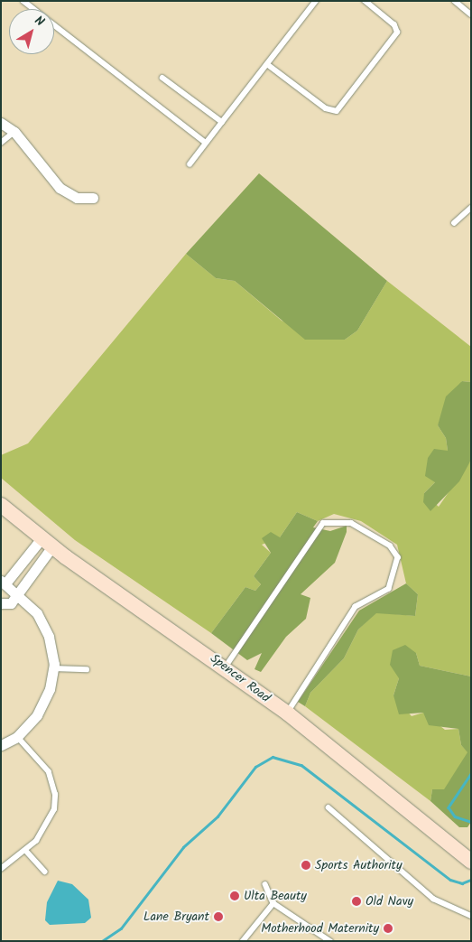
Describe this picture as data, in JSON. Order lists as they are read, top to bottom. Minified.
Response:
{"streets":{"street":["Spencer Road"]},"places":["Sports Authority","Ulta Beauty","Old Navy","Lane Bryant","Motherhood Maternity"],"north":"top right"}
